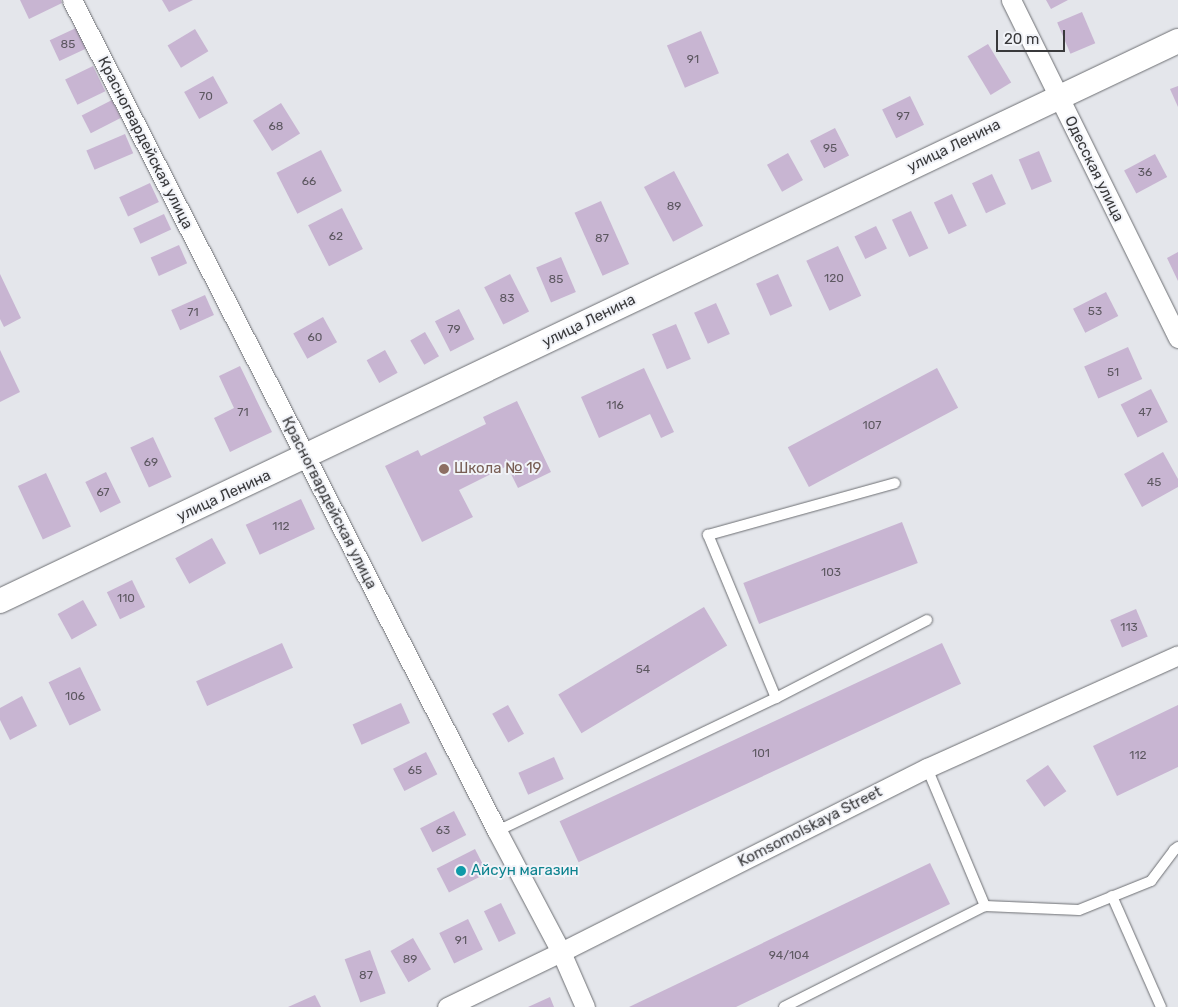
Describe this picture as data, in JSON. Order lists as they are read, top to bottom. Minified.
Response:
{"streets":{"street":["Красногвардейская улица","улица Ленина","Одесская улица","Komsomolskaya Street"]},"crossings":[["Красногвардейская улица","улица Ленина"],["Красногвардейская улица","Komsomolskaya Street"],["улица Ленина","Одесская улица"]],"places":["Школа № 19","Айсун магазин"],"house_numbers":["85","91","70","97","68","95","36","66","89","62","87","120","85","83","53","71","79","60","51","116","71","47","107","69","45","67","112","103","110","113","54","106","101","112","65","63","91","94/104","89","87"],"scale_bar":"20 m"}
